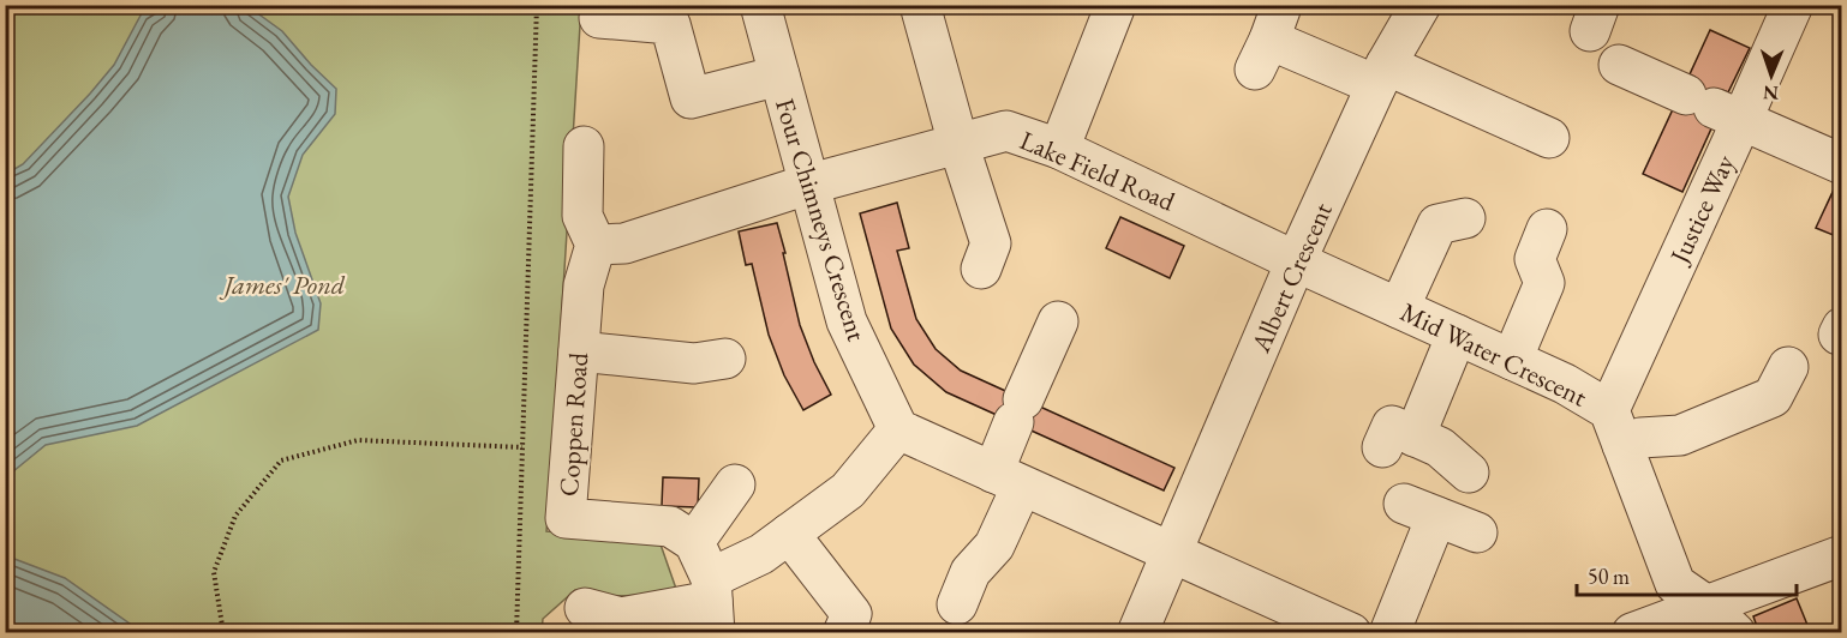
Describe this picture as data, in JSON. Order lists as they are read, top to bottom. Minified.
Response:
{"streets":{"street":["Lake Field Road","Justice Way","Four Chimneys Crescent","Albert Crescent","Mid Water Crescent","Coppen Road"]},"crossings":[["Lake Field Road","Four Chimneys Crescent"],["Lake Field Road","Albert Crescent"],["Lake Field Road","Mid Water Crescent"],["Justice Way","Mid Water Crescent"],["Albert Crescent","Mid Water Crescent"]],"parks":["James' Pond"],"scale_bar":"50 m","north":"bottom"}
